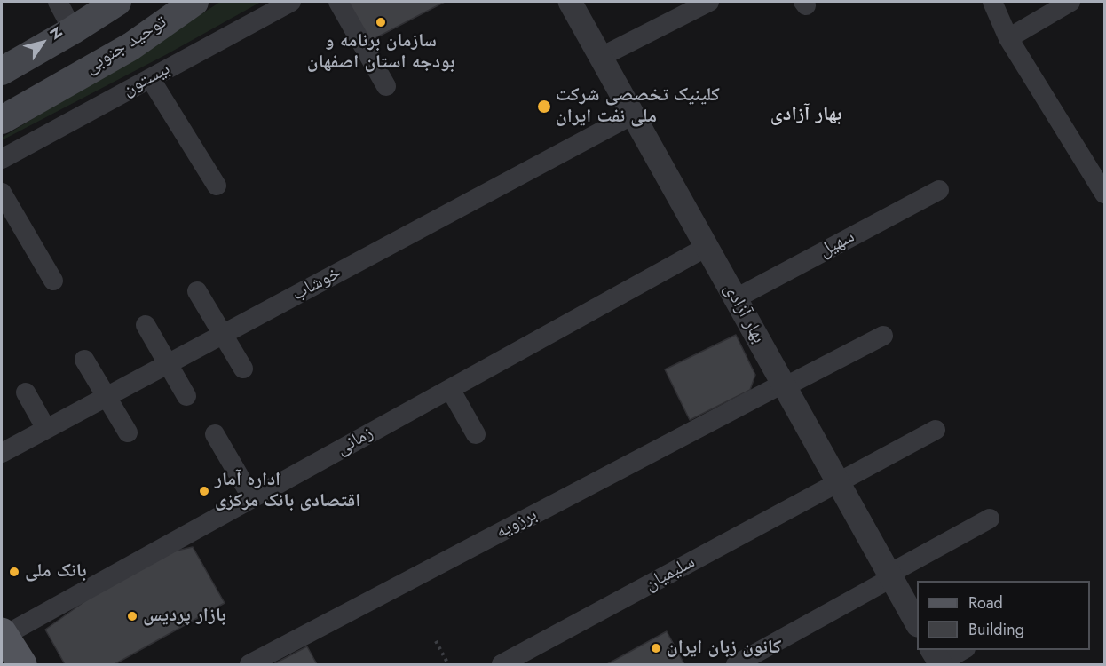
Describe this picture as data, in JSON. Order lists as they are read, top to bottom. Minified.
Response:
{"streets":{"main road":["توحید جنوبی"],"street":["بیستون","سهیل","خوشاب","بهار آزادی","زمانی","برزویه","سلیمیان"]},"crossings":[["سهیل","بهار آزادی"],["خوشاب","بهار آزادی"],["بهار آزادی","زمانی"],["بهار آزادی","برزویه"],["بهار آزادی","سلیمیان"]],"districts":["بهار آزادی"],"places":["سازمان برنامه و بودجه استان اصفهان","کلینیک تخصصی شرکت ملی نفت ایران","اداره آمار اقتصادی بانک مرکزی","بانک ملی","بازار پردیس","کانون زبان ایران"],"legend":["Road","Building"],"north":"top right"}
